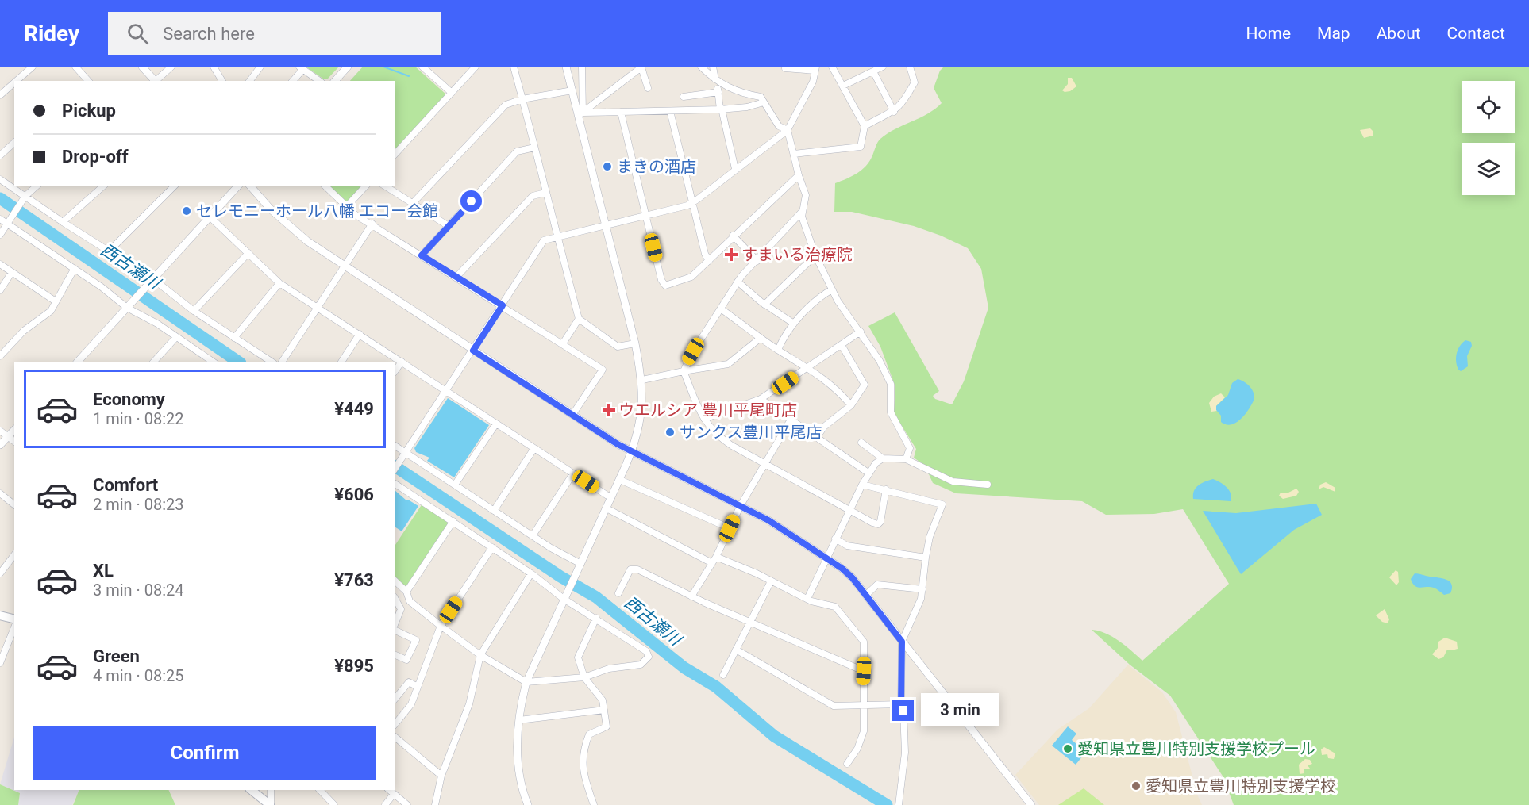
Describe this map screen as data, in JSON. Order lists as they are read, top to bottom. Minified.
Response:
{"water":["西古瀬川"],"places":{"other":["まきの酒店","セレモニーホール八幡 エコー会館","サンクス豊川平尾店","愛知県立豊川特別支援学校プール","愛知県立豊川特別支援学校"],"health":["すまいる治療院","ウエルシア 豊川平尾町店"]},"page":{"header":"Ridey","search":"Search here","nav":["Home","Map","About","Contact"],"banner":["Pickup","Drop-off"],"list":[{"name":"Economy","note":"1 min · 08:22","value":"¥449"},{"name":"Comfort","note":"2 min · 08:23","value":"¥606"},{"name":"XL","note":"3 min · 08:24","value":"¥763"},{"name":"Green","note":"4 min · 08:25","value":"¥895"}],"bubble":"3 min","buttons":"Confirm"}}
